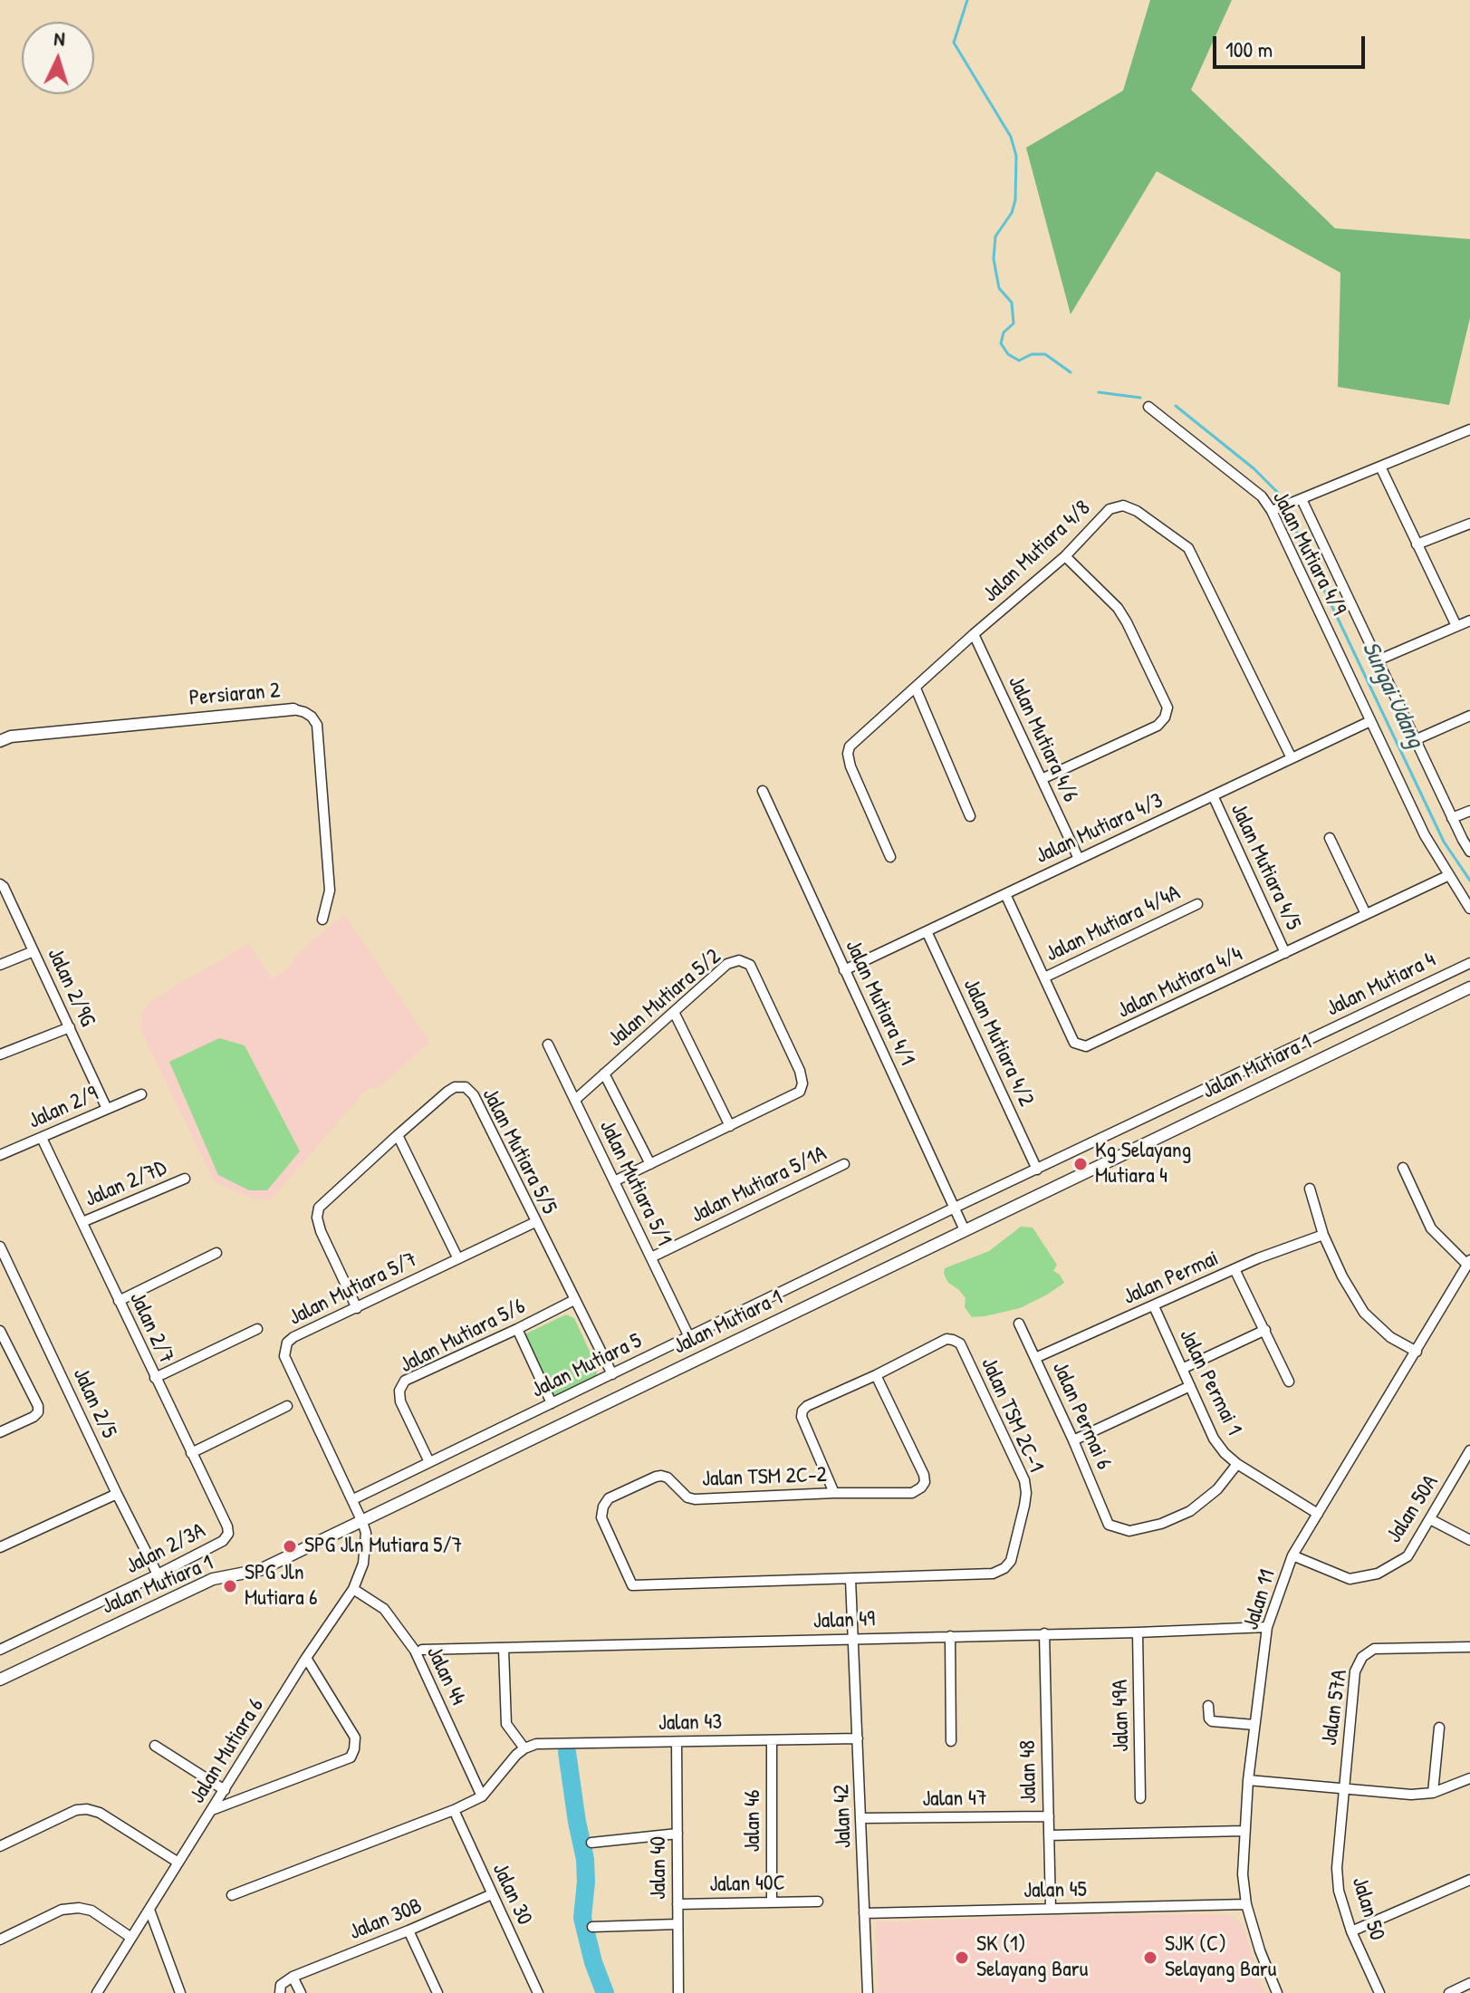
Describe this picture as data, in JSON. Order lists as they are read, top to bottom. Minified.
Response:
{"streets":{"street":["Jalan Mutiara 4/8","Jalan Mutiara 4/9","Persiaran 2","Jalan Mutiara 4/6","Jalan Mutiara 4/3","Jalan Mutiara 4/5","Jalan Mutiara 4/4A","Jalan Mutiara 4/4","Jalan Mutiara 4","Jalan 2/9G","Jalan Mutiara 5/2","Jalan Mutiara 4/1","Jalan Mutiara 4/2","Jalan Mutiara 1","Jalan 2/9","Jalan Mutiara 5/5","Jalan Mutiara 5/1","Jalan 2/7D","Jalan Mutiara 5/1A","Jalan Permai","Jalan Mutiara 5/7","Jalan 2/7","Jalan Mutiara 5/6","Jalan Mutiara 5","Jalan Permai 1","Jalan 2/5","Jalan TSM 2C-1","Jalan Permai 6","Jalan TSM 2C-2","Jalan 50A","Jalan 2/3A","Jalan 11","Jalan 49","Jalan 44","Jalan 57A","Jalan 49A","Jalan 43","Jalan Mutiara 6","Jalan 48","Jalan 47","Jalan 42","Jalan 46","Jalan 40","Jalan 40C","Jalan 45","Jalan 30","Jalan 50","Jalan 30B"]},"crossings":[["Jalan Mutiara 4/8","Jalan Mutiara 4/6"],["Jalan Mutiara 4/8","Jalan Mutiara 4/3"],["Jalan Mutiara 4/9","Jalan Mutiara 4/3"],["Jalan Mutiara 4/9","Jalan Mutiara 4/4"],["Jalan Mutiara 4/6","Jalan Mutiara 4/3"],["Jalan Mutiara 4/3","Jalan Mutiara 4/5"],["Jalan Mutiara 4/3","Jalan Mutiara 4/4"],["Jalan Mutiara 4/3","Jalan Mutiara 4/1"],["Jalan Mutiara 4/3","Jalan Mutiara 4/2"],["Jalan Mutiara 4/5","Jalan Mutiara 4/4"],["Jalan Mutiara 4/4A","Jalan Mutiara 4/4"],["Jalan Mutiara 4","Jalan Mutiara 4/1"],["Jalan Mutiara 4","Jalan Mutiara 4/2"],["Jalan Mutiara 4","Jalan Mutiara 5"],["Jalan 2/9G","Jalan 2/9"],["Jalan Mutiara 5/2","Jalan Mutiara 5/1"],["Jalan Mutiara 4/1","Jalan Mutiara 1"],["Jalan Mutiara 4/1","Jalan Mutiara 5"],["Jalan Mutiara 1","Jalan Mutiara 5/7"],["Jalan Mutiara 1","Jalan Mutiara 6"],["Jalan 2/9","Jalan 2/7"],["Jalan Mutiara 5/5","Jalan Mutiara 5/7"],["Jalan Mutiara 5/5","Jalan Mutiara 5/6"],["Jalan Mutiara 5/5","Jalan Mutiara 5"],["Jalan Mutiara 5/1","Jalan Mutiara 5/1A"],["Jalan Mutiara 5/1","Jalan Mutiara 5"],["Jalan 2/7D","Jalan 2/7"],["Jalan Permai","Jalan Permai 1"],["Jalan Permai","Jalan Permai 6"],["Jalan Mutiara 5/7","Jalan Mutiara 5"],["Jalan Mutiara 5/7","Jalan Mutiara 6"],["Jalan 2/7","Jalan 2/3A"],["Jalan Mutiara 5/6","Jalan Mutiara 5"],["Jalan Permai 1","Jalan Permai 6"],["Jalan Permai 1","Jalan 11"],["Jalan 2/5","Jalan 2/3A"],["Jalan TSM 2C-1","Jalan TSM 2C-2"],["Jalan 50A","Jalan 11"],["Jalan 11","Jalan 49"],["Jalan 11","Jalan 45"],["Jalan 49","Jalan 49A"],["Jalan 49","Jalan 48"],["Jalan 49","Jalan 42"],["Jalan 44","Jalan Mutiara 6"],["Jalan 57A","Jalan 50"],["Jalan 43","Jalan 42"],["Jalan 43","Jalan 46"],["Jalan 43","Jalan 40"],["Jalan 48","Jalan 47"],["Jalan 48","Jalan 45"],["Jalan 47","Jalan 42"],["Jalan 42","Jalan 45"],["Jalan 46","Jalan 40C"],["Jalan 40","Jalan 40C"],["Jalan 30","Jalan 30B"]],"water":["Sungai Udang"],"places":["Kg Selayang Mutiara 4","SPG Jln Mutiara 5/7","SPG Jln Mutiara 6","SK (1) Selayang Baru","SJK (C) Selayang Baru"],"scale_bar":"100 m","north":"top"}
